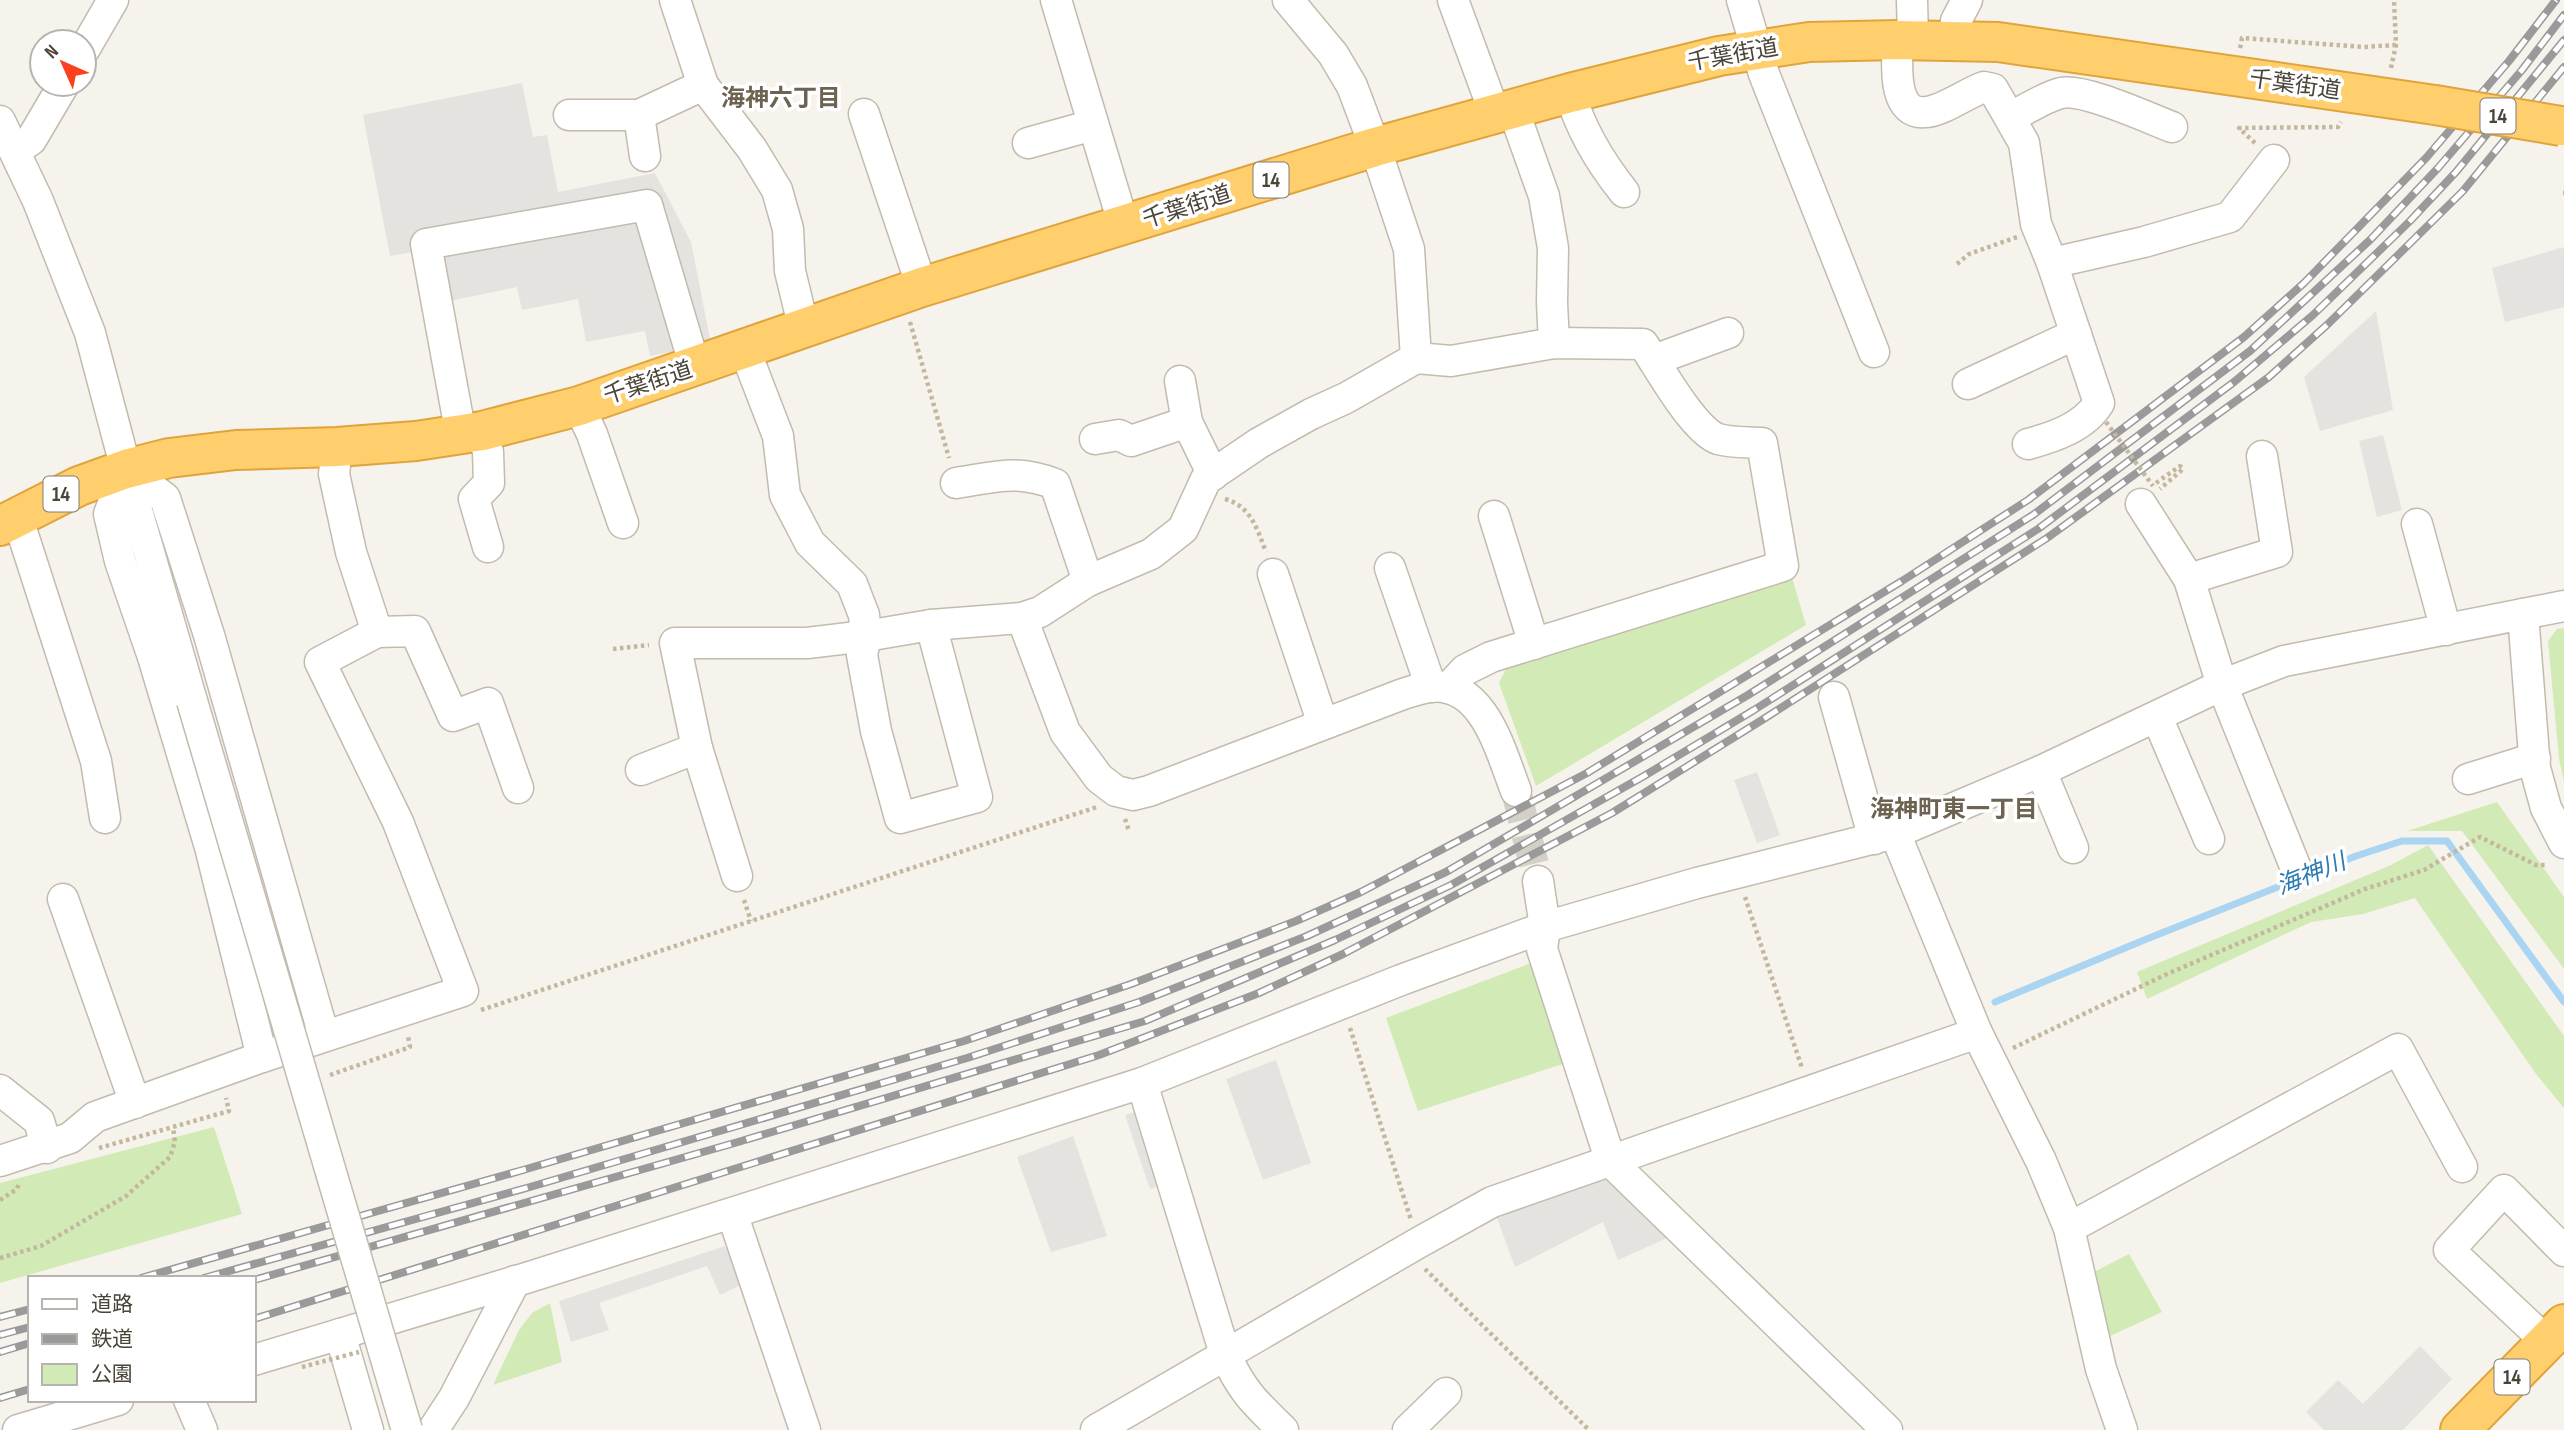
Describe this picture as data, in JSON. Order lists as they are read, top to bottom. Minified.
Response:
{"streets":{"highway":["千葉街道","14"]},"districts":["海神六丁目","海神町東一丁目"],"water":["海神川"],"legend":["道路","鉄道","公園"],"north":"top left"}
